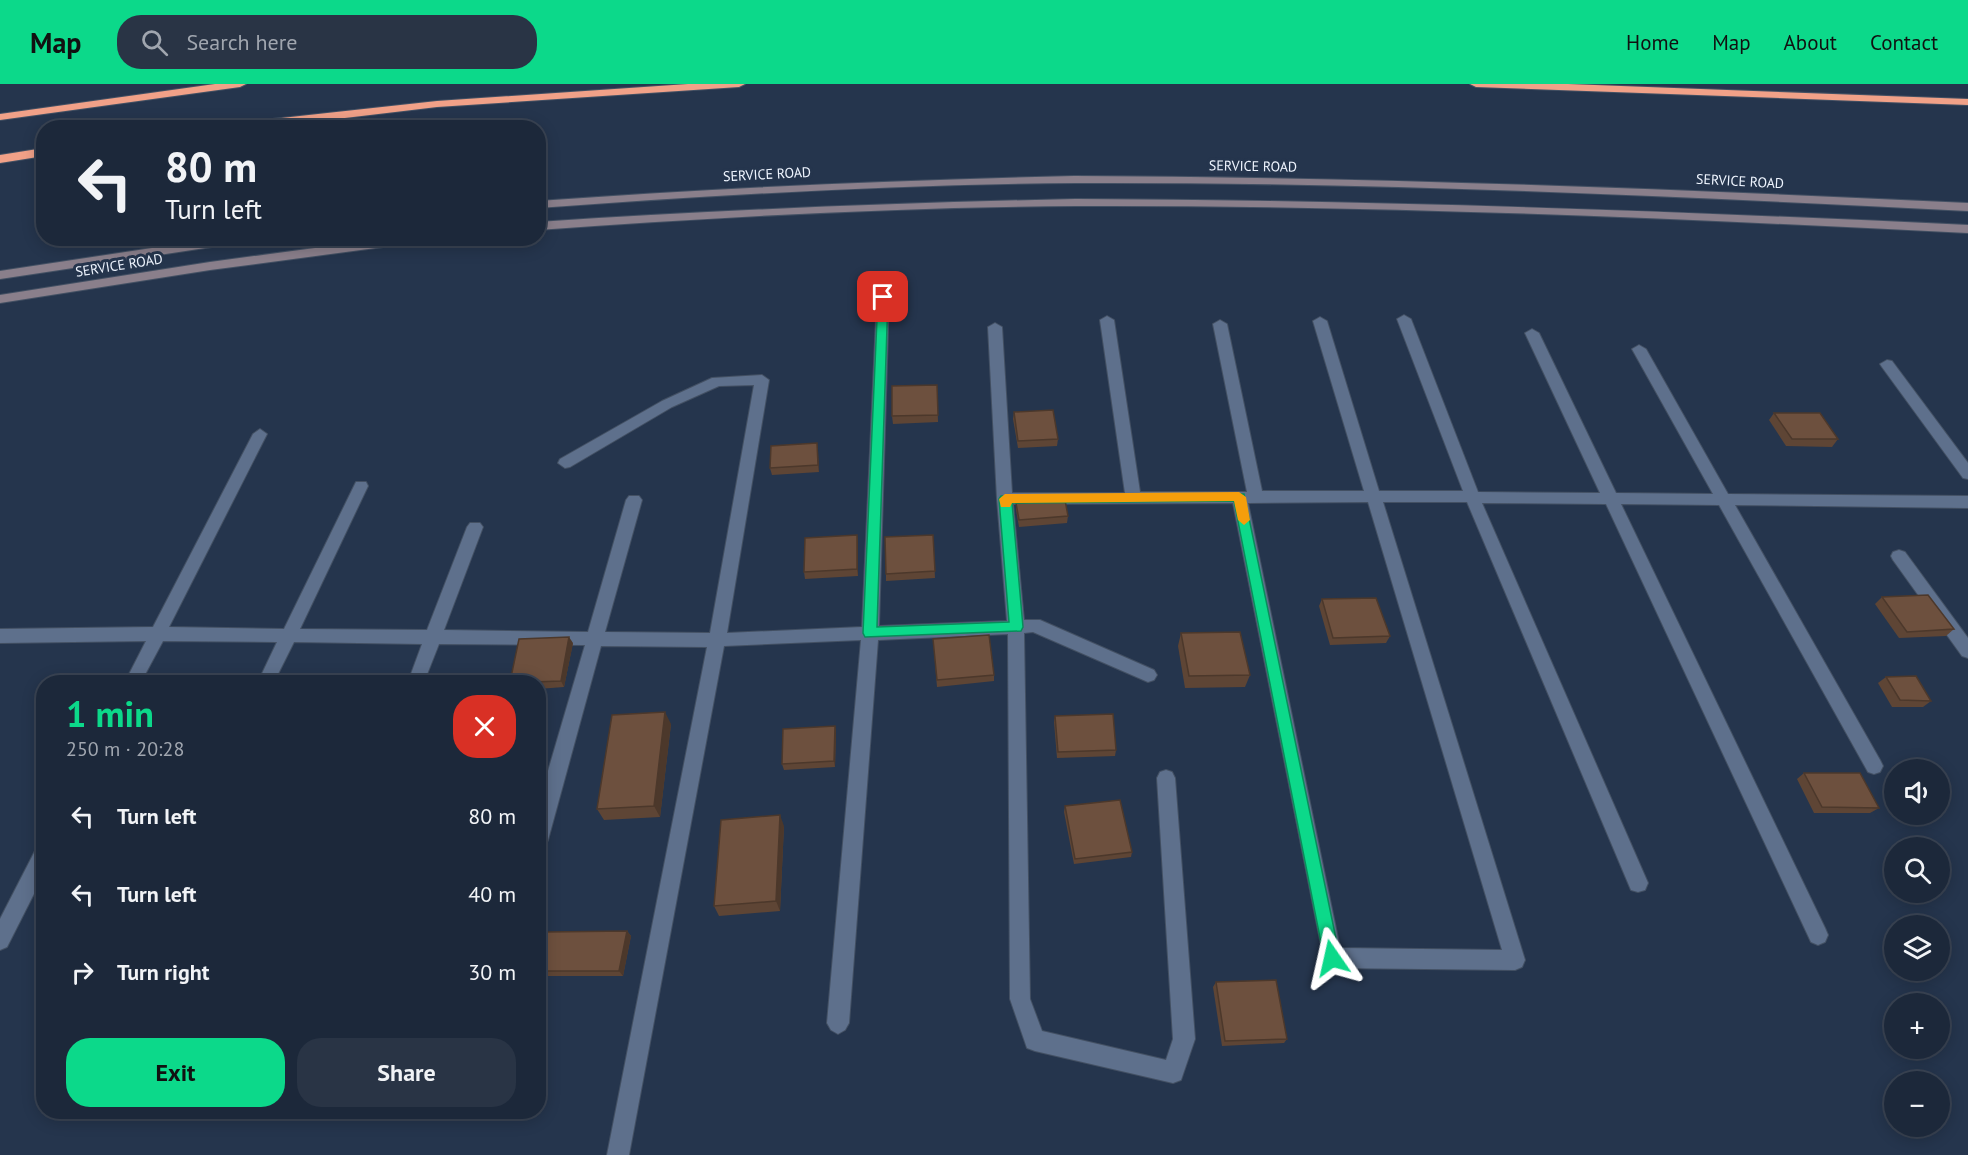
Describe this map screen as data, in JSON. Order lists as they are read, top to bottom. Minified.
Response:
{"streets":{"main road":["SERVICE ROAD"]},"page":{"header":"Map","search":"Search here","nav":["Home","Map","About","Contact"],"turn":["80 m","Turn left"],"heading":["1 min","250 m · 20:28"],"map_buttons":["+","−"],"list":[{"name":"Turn left","value":"80 m"},{"name":"Turn left","value":"40 m"},{"name":"Turn right","value":"30 m"}],"buttons":["Exit","Share"]}}
